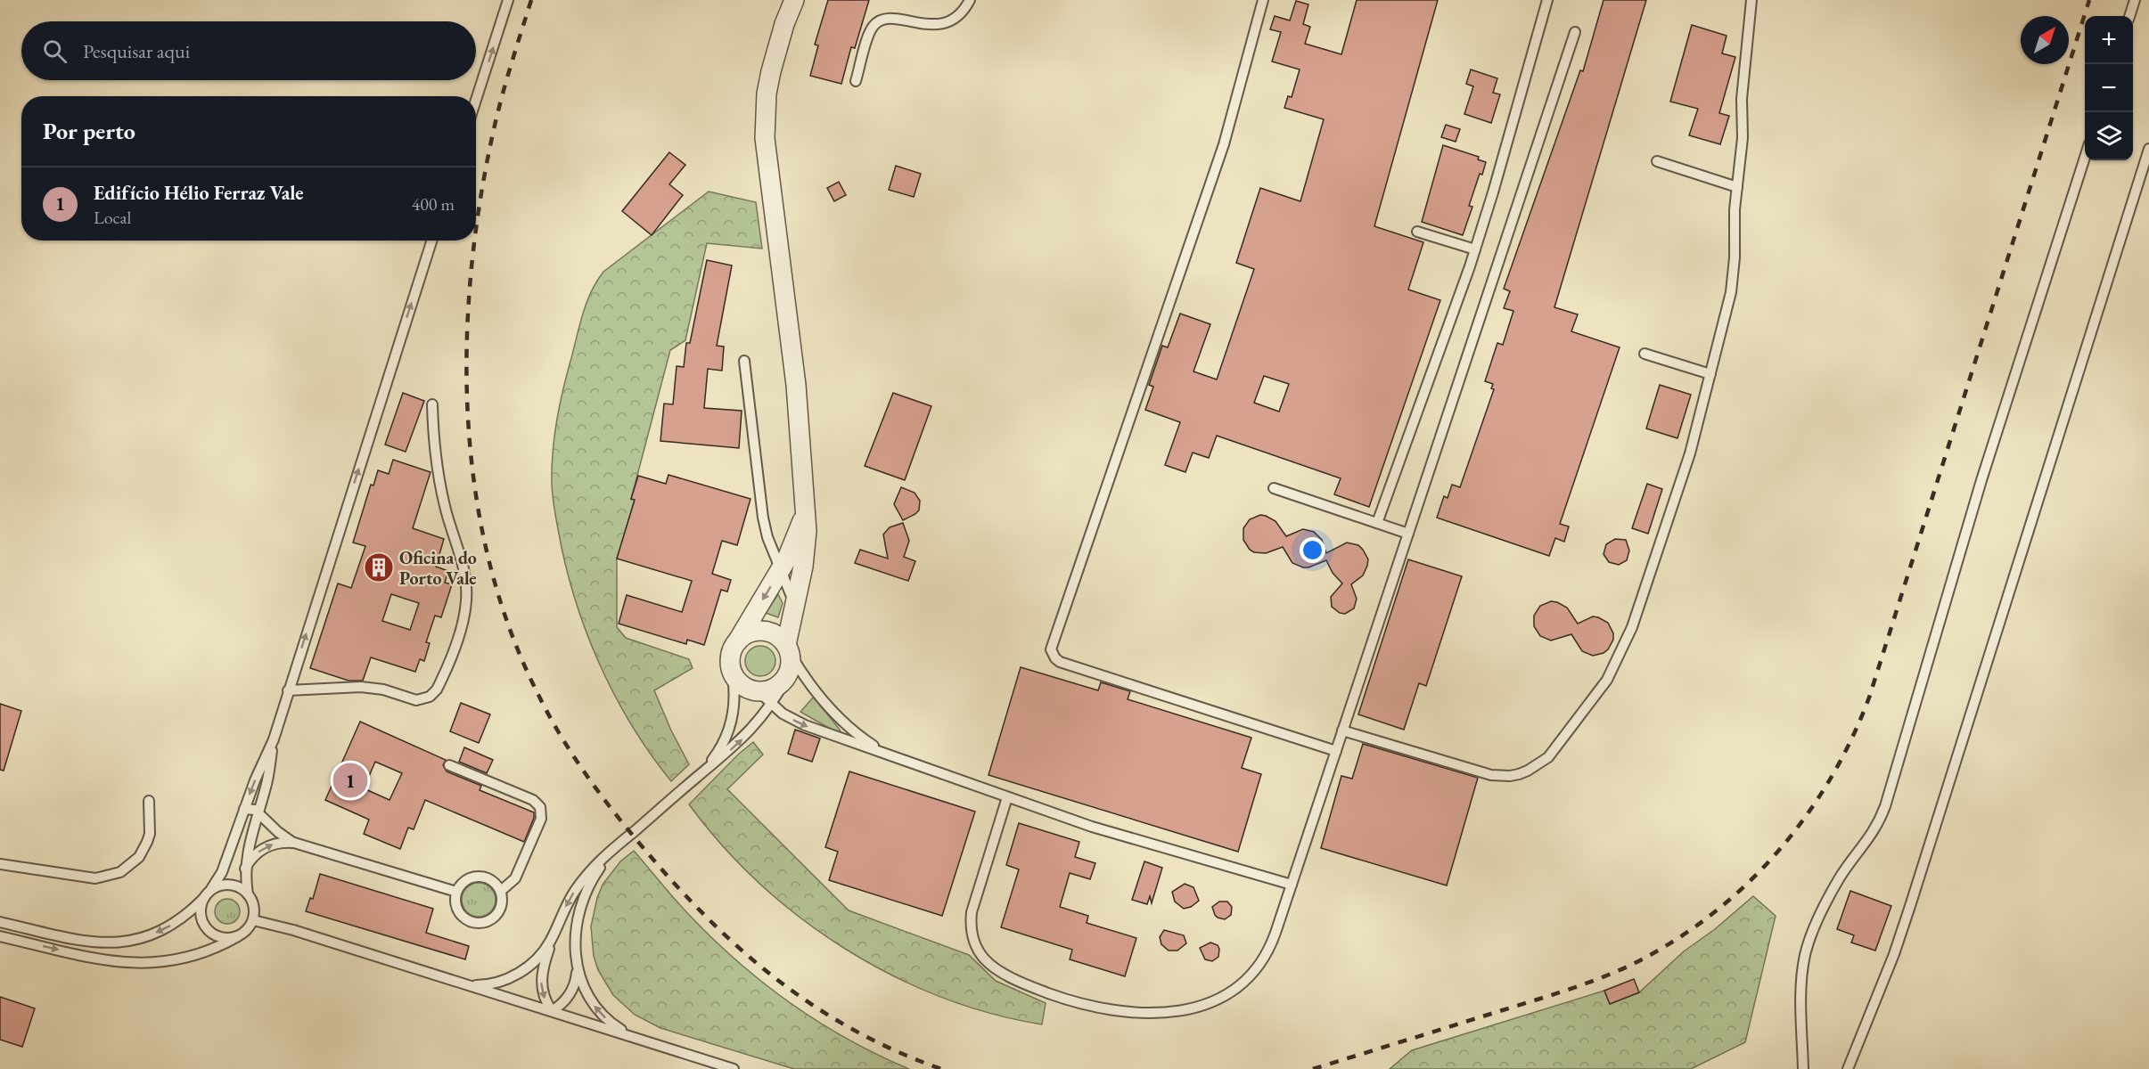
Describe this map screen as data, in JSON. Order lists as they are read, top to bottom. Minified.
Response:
{"places":{"building":["Oficina do Porto Vale"]},"north":"top right","page":{"map_buttons":["+","−"],"search":"Pesquisar aqui","heading":"Por perto","list":[{"mark":"1","name":"Edifício Hélio Ferraz Vale","note":"Local","value":"400 m"}],"pins":"1"}}
